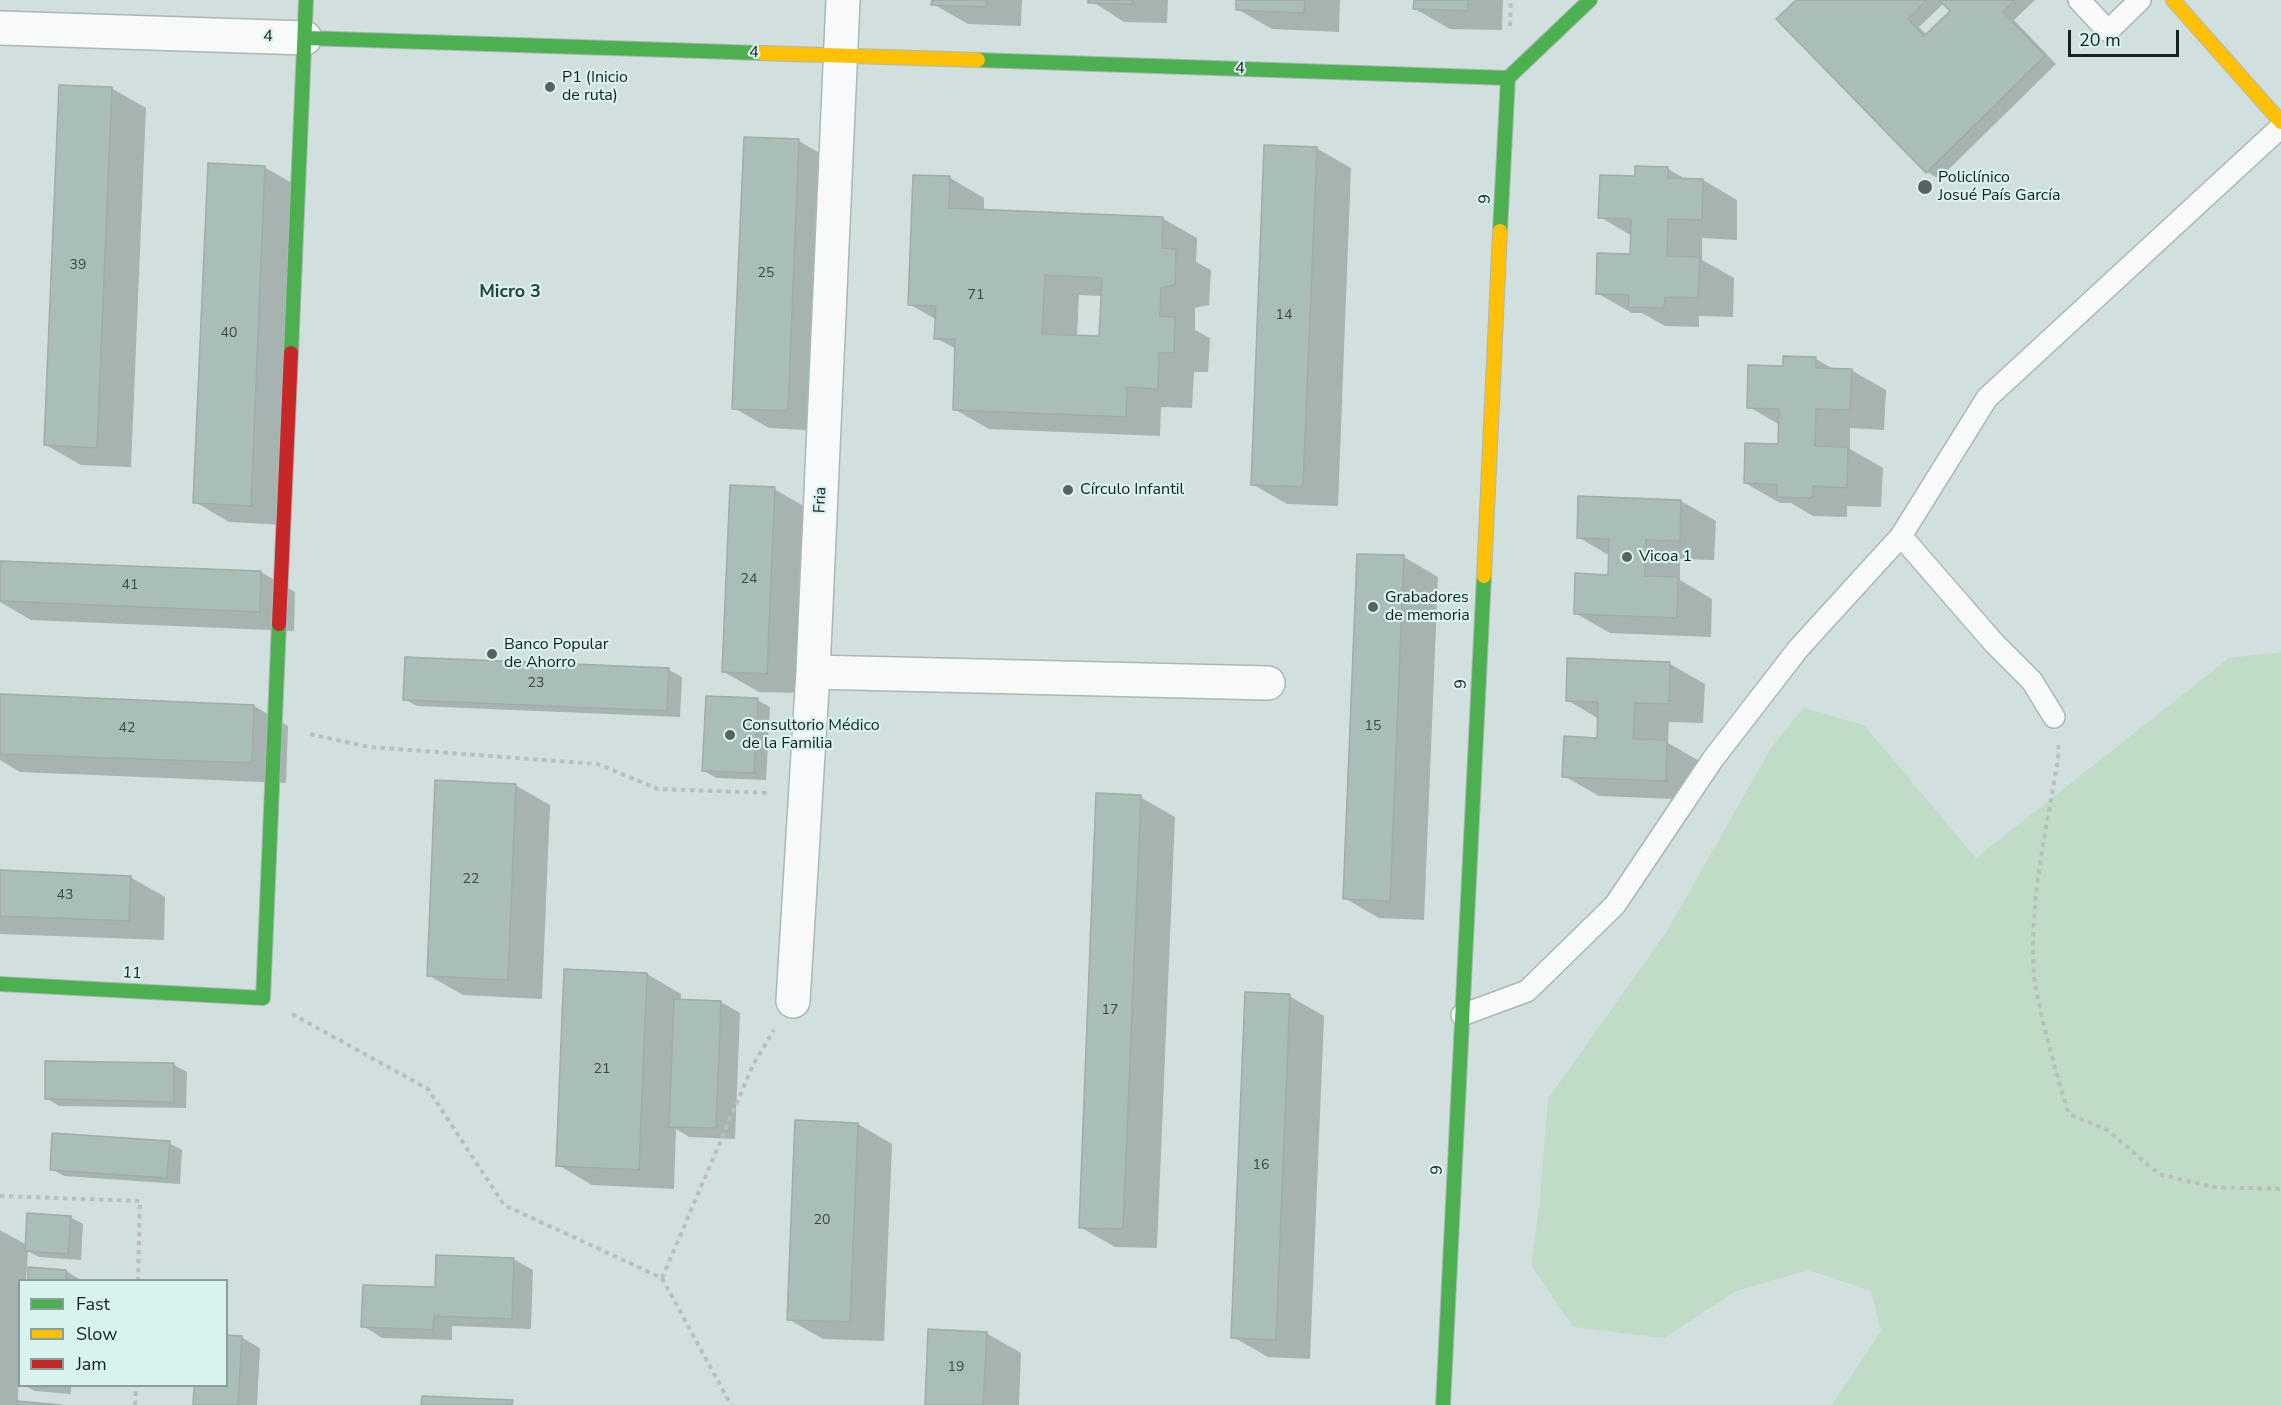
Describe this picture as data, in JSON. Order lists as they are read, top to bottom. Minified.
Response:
{"streets":{"street":["4","9","Fria","11"]},"crossings":[["4","9"],["4","Fria"]],"districts":["Micro 3"],"places":["P1 (Inicio de ruta)","Policlínico Josué País García","Círculo Infantil","Vicoa 1","Grabadores de memoria","Banco Popular de Ahorro","Consultorio Médico de la Familia"],"house_numbers":["39","25","71","14","40","24","41","23","15","42","22","43","17","21","16","20","19"],"legend":["Fast","Slow","Jam"],"scale_bar":"20 m"}
